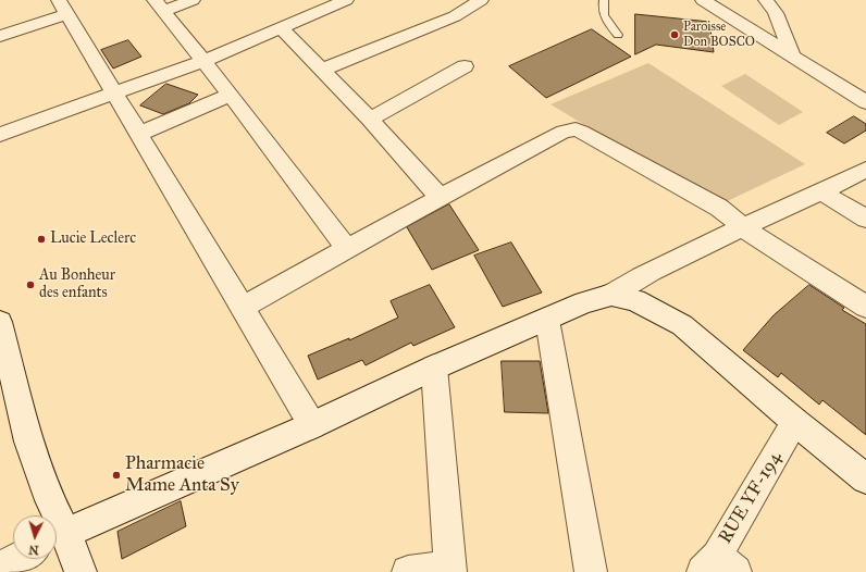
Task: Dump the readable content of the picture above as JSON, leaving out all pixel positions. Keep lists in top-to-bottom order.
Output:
{
  "streets": {
    "street": ["RUE YF-194"]
  },
  "places": [
    "Paroisse Don BOSCO",
    "Lucie Leclerc",
    "Au Bonheur des enfants",
    "Pharmacie Mame Anta Sy"
  ],
  "north": "bottom"
}
